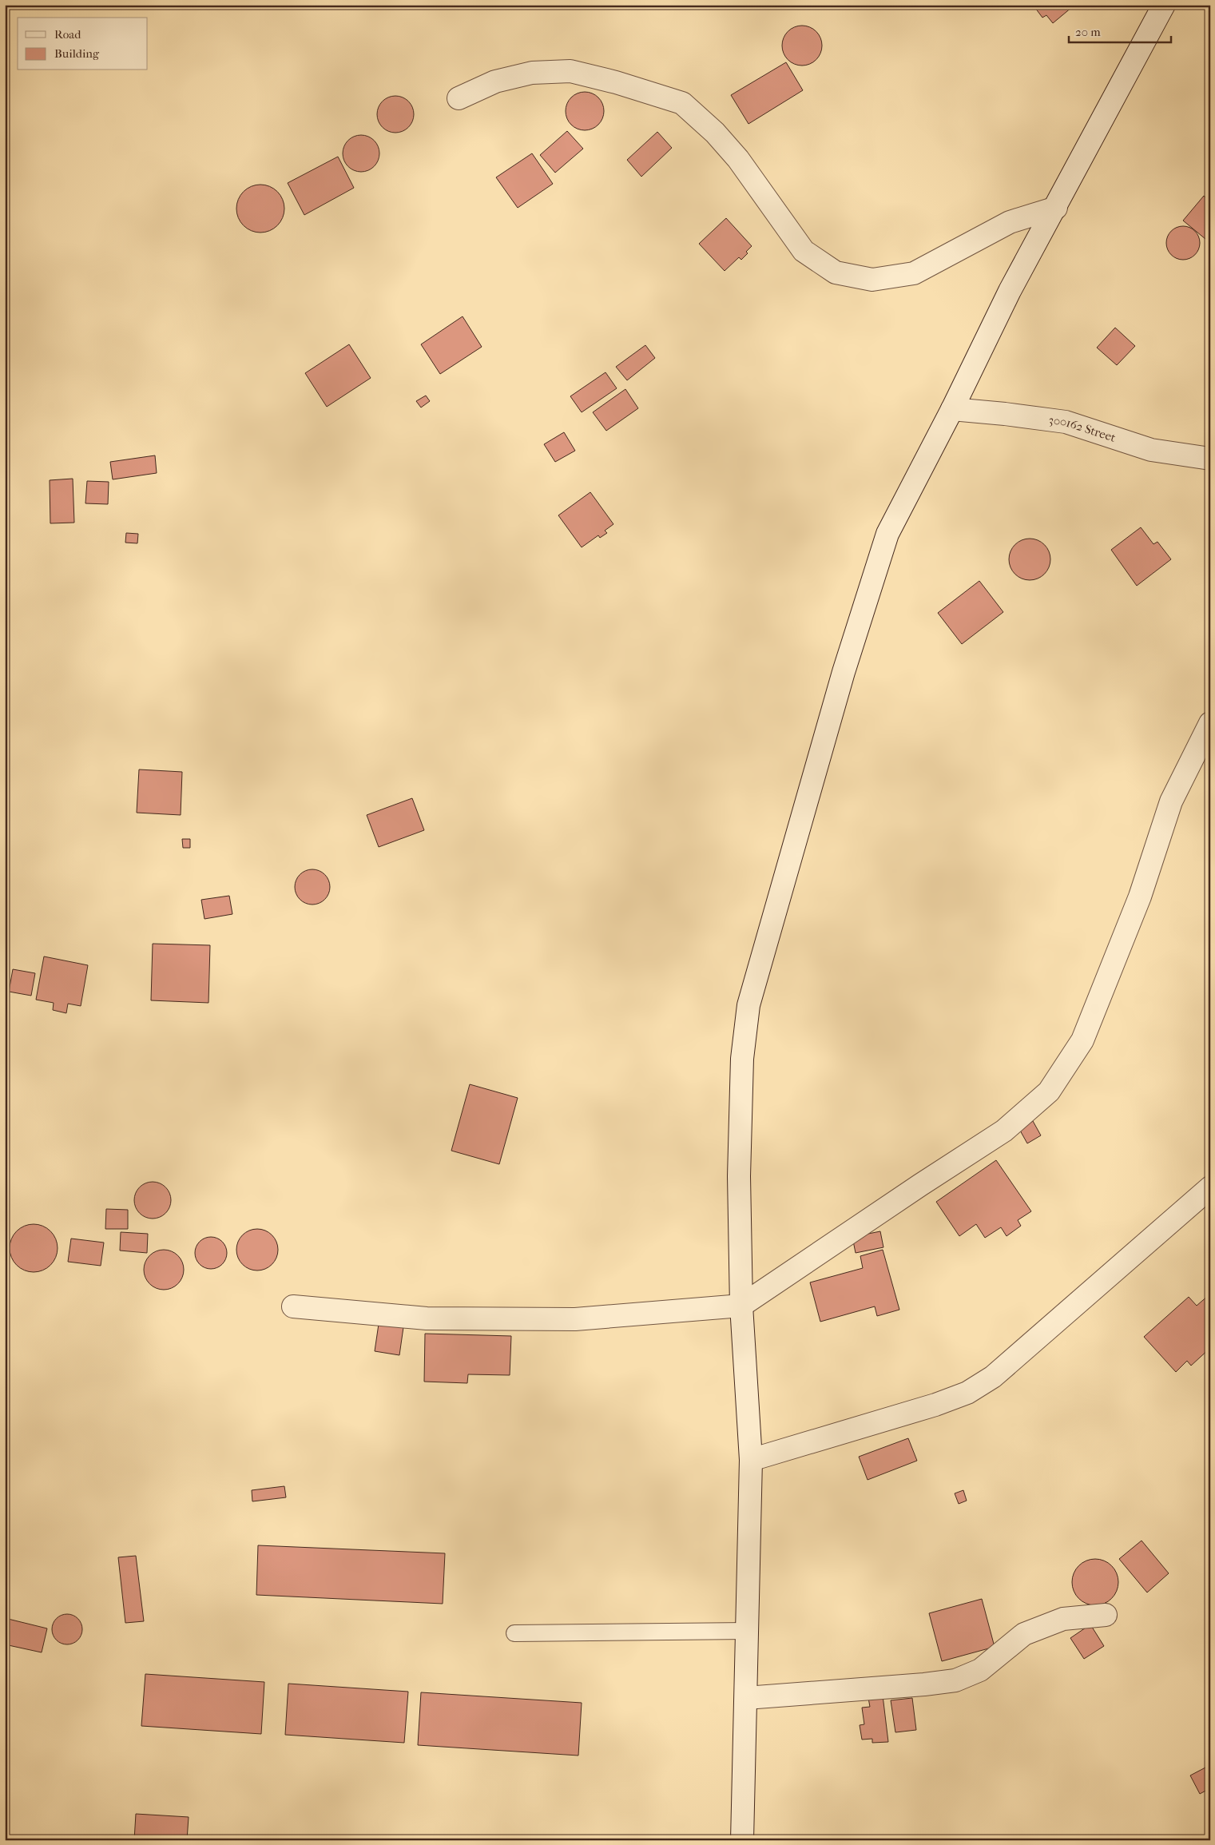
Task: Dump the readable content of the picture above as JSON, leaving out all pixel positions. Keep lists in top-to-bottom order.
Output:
{
  "streets": {
    "street": ["300162 Street"]
  },
  "legend": ["Road", "Building"],
  "scale_bar": "20 m"
}
